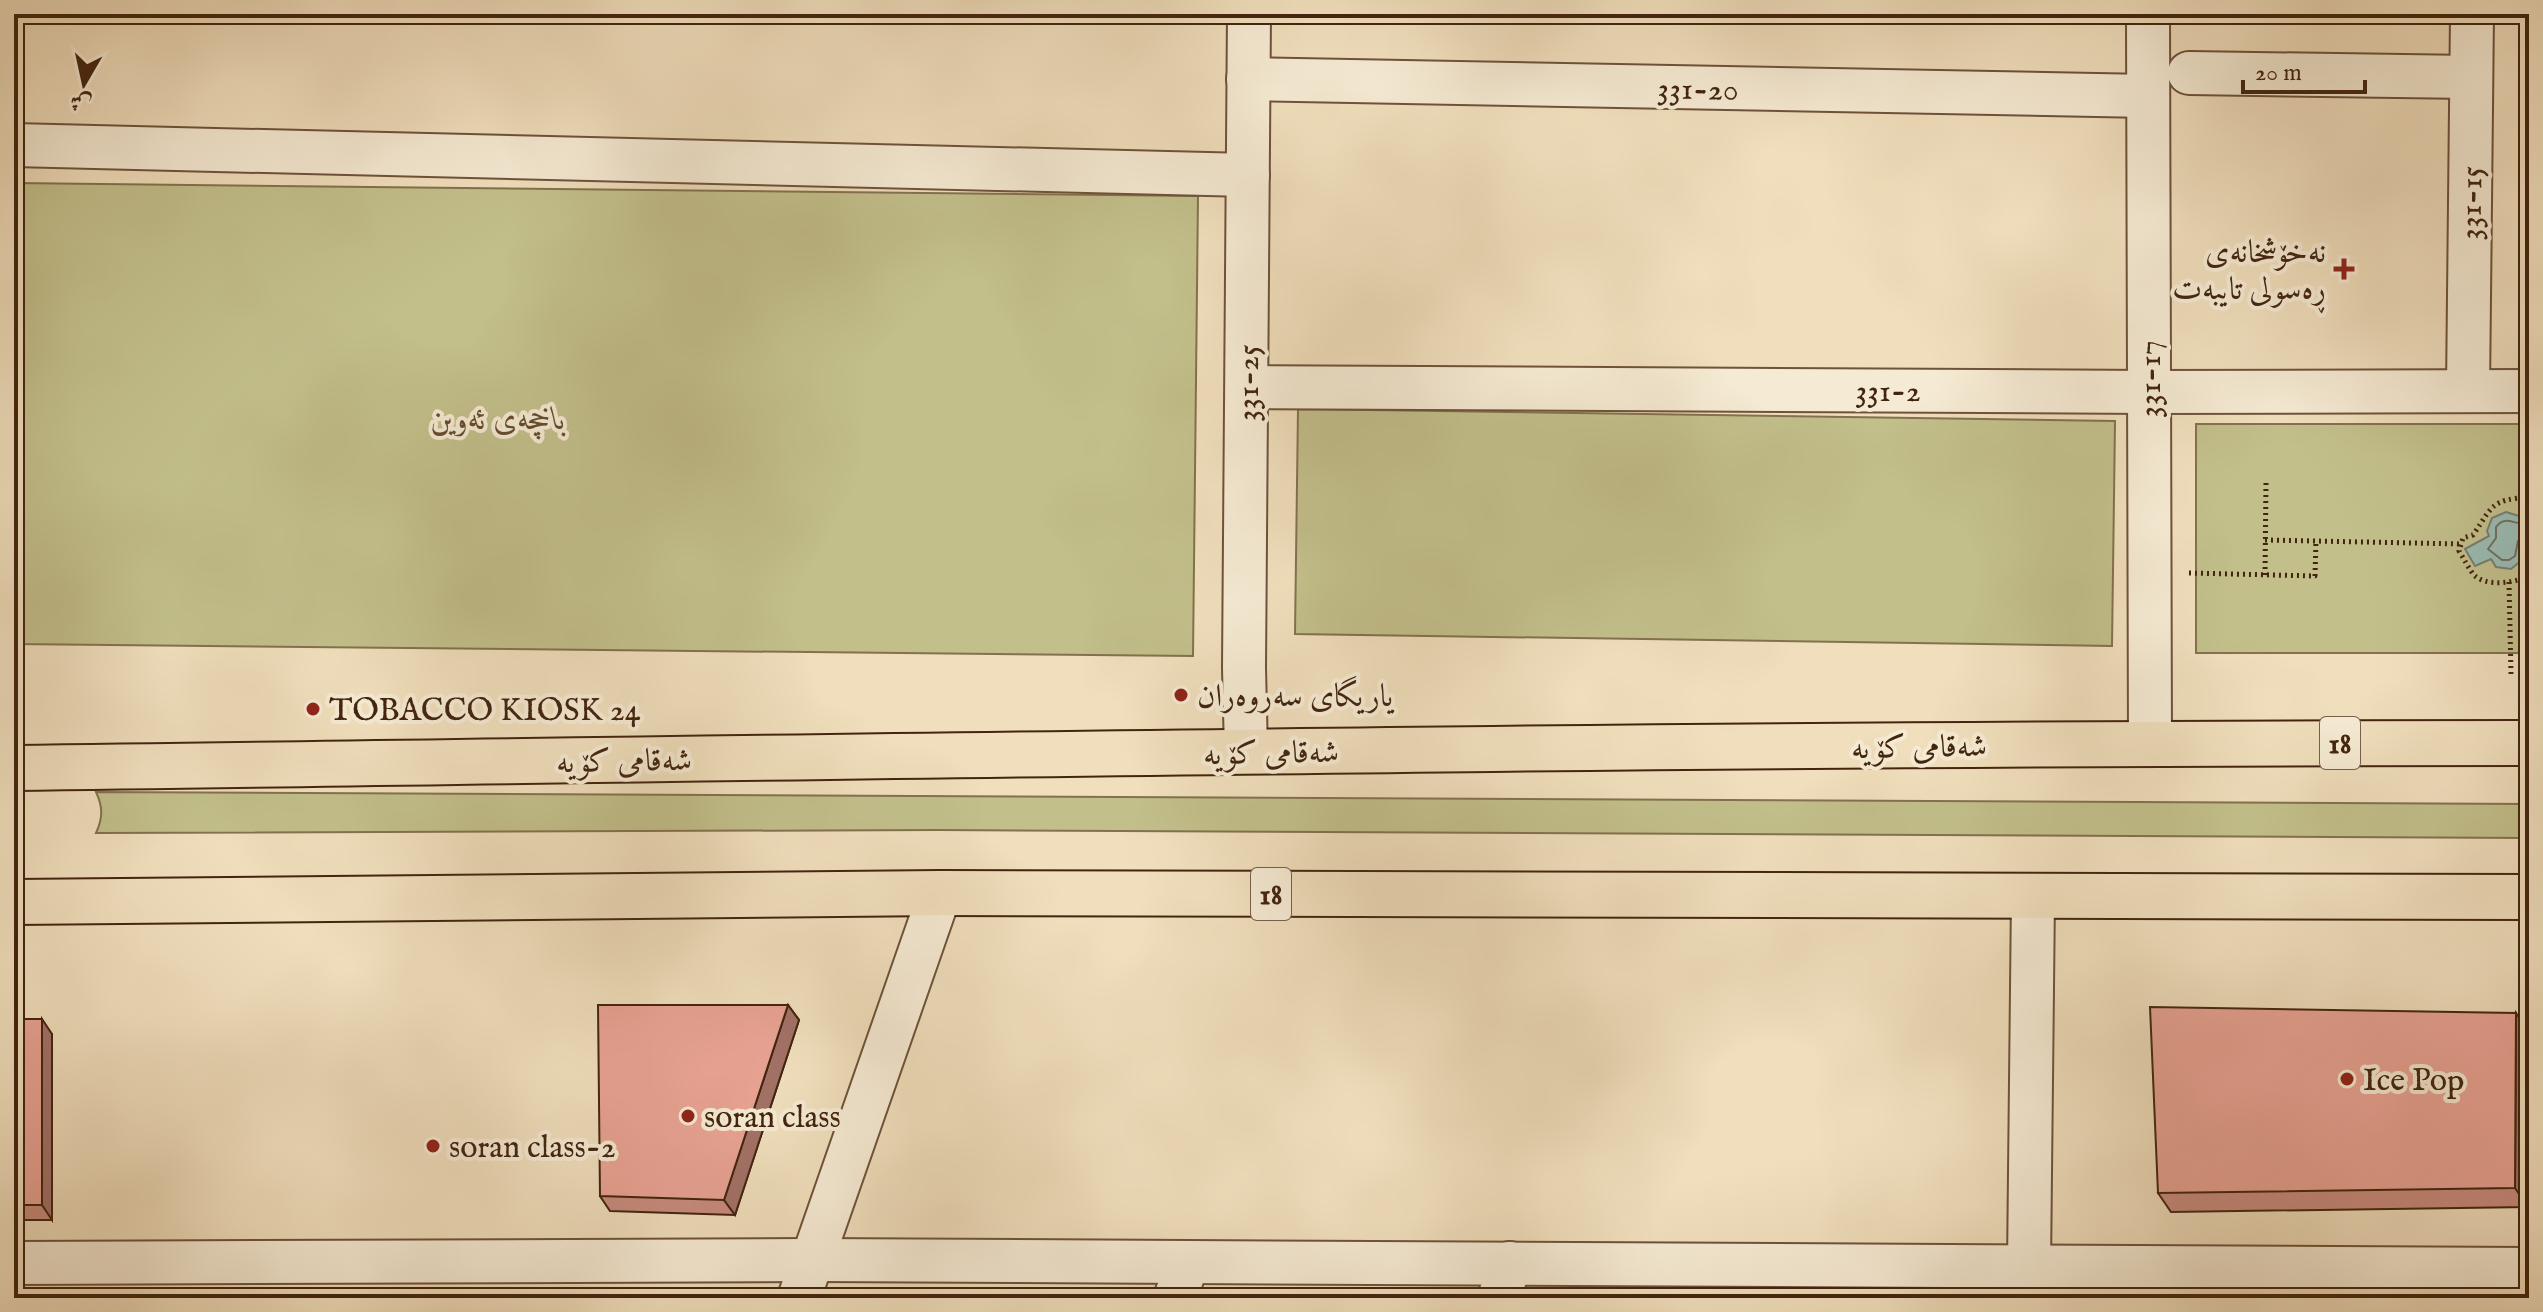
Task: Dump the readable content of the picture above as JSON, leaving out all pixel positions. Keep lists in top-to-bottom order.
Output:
{
  "streets": {
    "highway": ["18", "شەقامی کۆیە"],
    "street": [
      "331-20",
      "331-15",
      "331-17",
      "331-25",
      "331-2"
    ]
  },
  "crossings": [
    ["331-20", "331-17"],
    ["331-20", "331-25"],
    ["331-15", "331-2"],
    ["331-17", "331-2"],
    ["331-17", "شەقامی کۆیە"],
    ["331-25", "331-2"],
    ["331-25", "شەقامی کۆیە"]
  ],
  "parks": ["باخچەی ئەوین"],
  "places": {
    "health": ["نەخۆشخانەی ڕەسولی تایبەت"],
    "other": [
      "یاریگای سەروەران",
      "TOBACCO KIOSK 24",
      "Ice Pop",
      "soran class",
      "soran class-2"
    ]
  },
  "scale_bar": "20 m",
  "north": "bottom"
}
